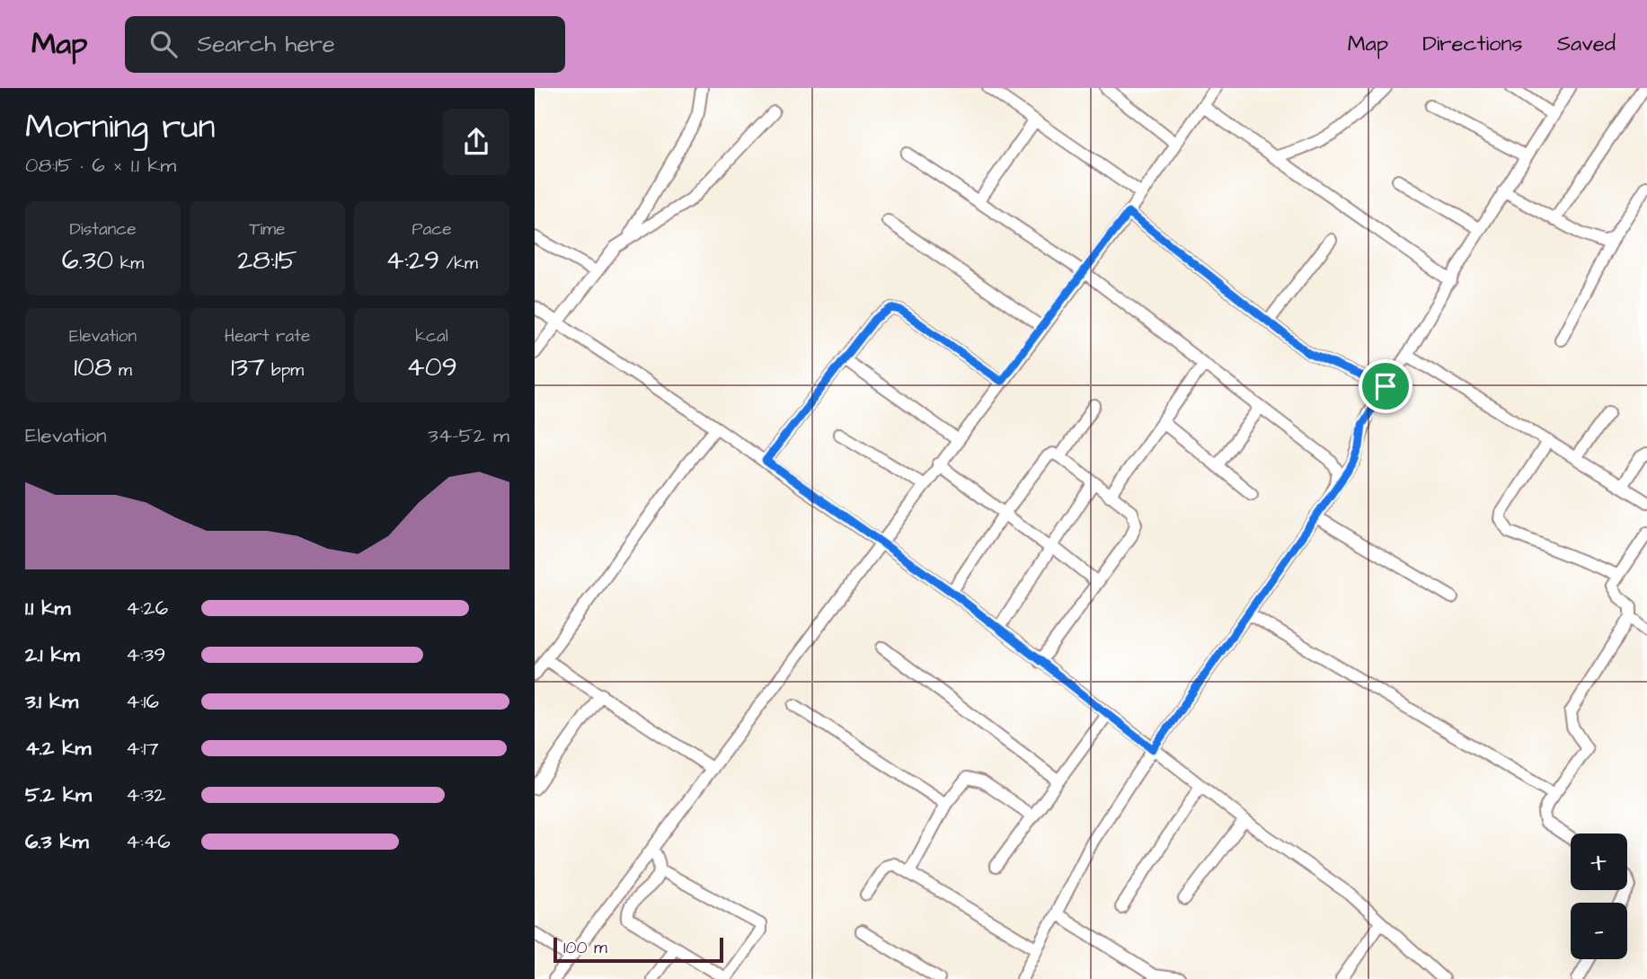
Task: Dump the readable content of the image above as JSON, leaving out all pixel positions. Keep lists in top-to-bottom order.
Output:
{
  "scale_bar": "100 m",
  "page": {
    "header": "Map",
    "search": "Search here",
    "nav": ["Map", "Directions", "Saved"],
    "heading": ["Morning run", "08:15 · 6 × 1.1 km"],
    "stats": [
      ["Distance", "6.30 km"],
      ["Time", "28:15"],
      ["Pace", "4:29 /km"],
      ["Elevation", "108 m"],
      ["Heart rate", "137 bpm"],
      ["kcal", "409"]
    ],
    "chart": ["Elevation", "34–52 m"],
    "list": [
      {
        "name": "1.1 km",
        "note": "4:26"
      },
      {
        "name": "2.1 km",
        "note": "4:39"
      },
      {
        "name": "3.1 km",
        "note": "4:16"
      },
      {
        "name": "4.2 km",
        "note": "4:17"
      },
      {
        "name": "5.2 km",
        "note": "4:32"
      },
      {
        "name": "6.3 km",
        "note": "4:46"
      }
    ],
    "map_buttons": ["+", "−"],
    "scale": "100 m"
  }
}
